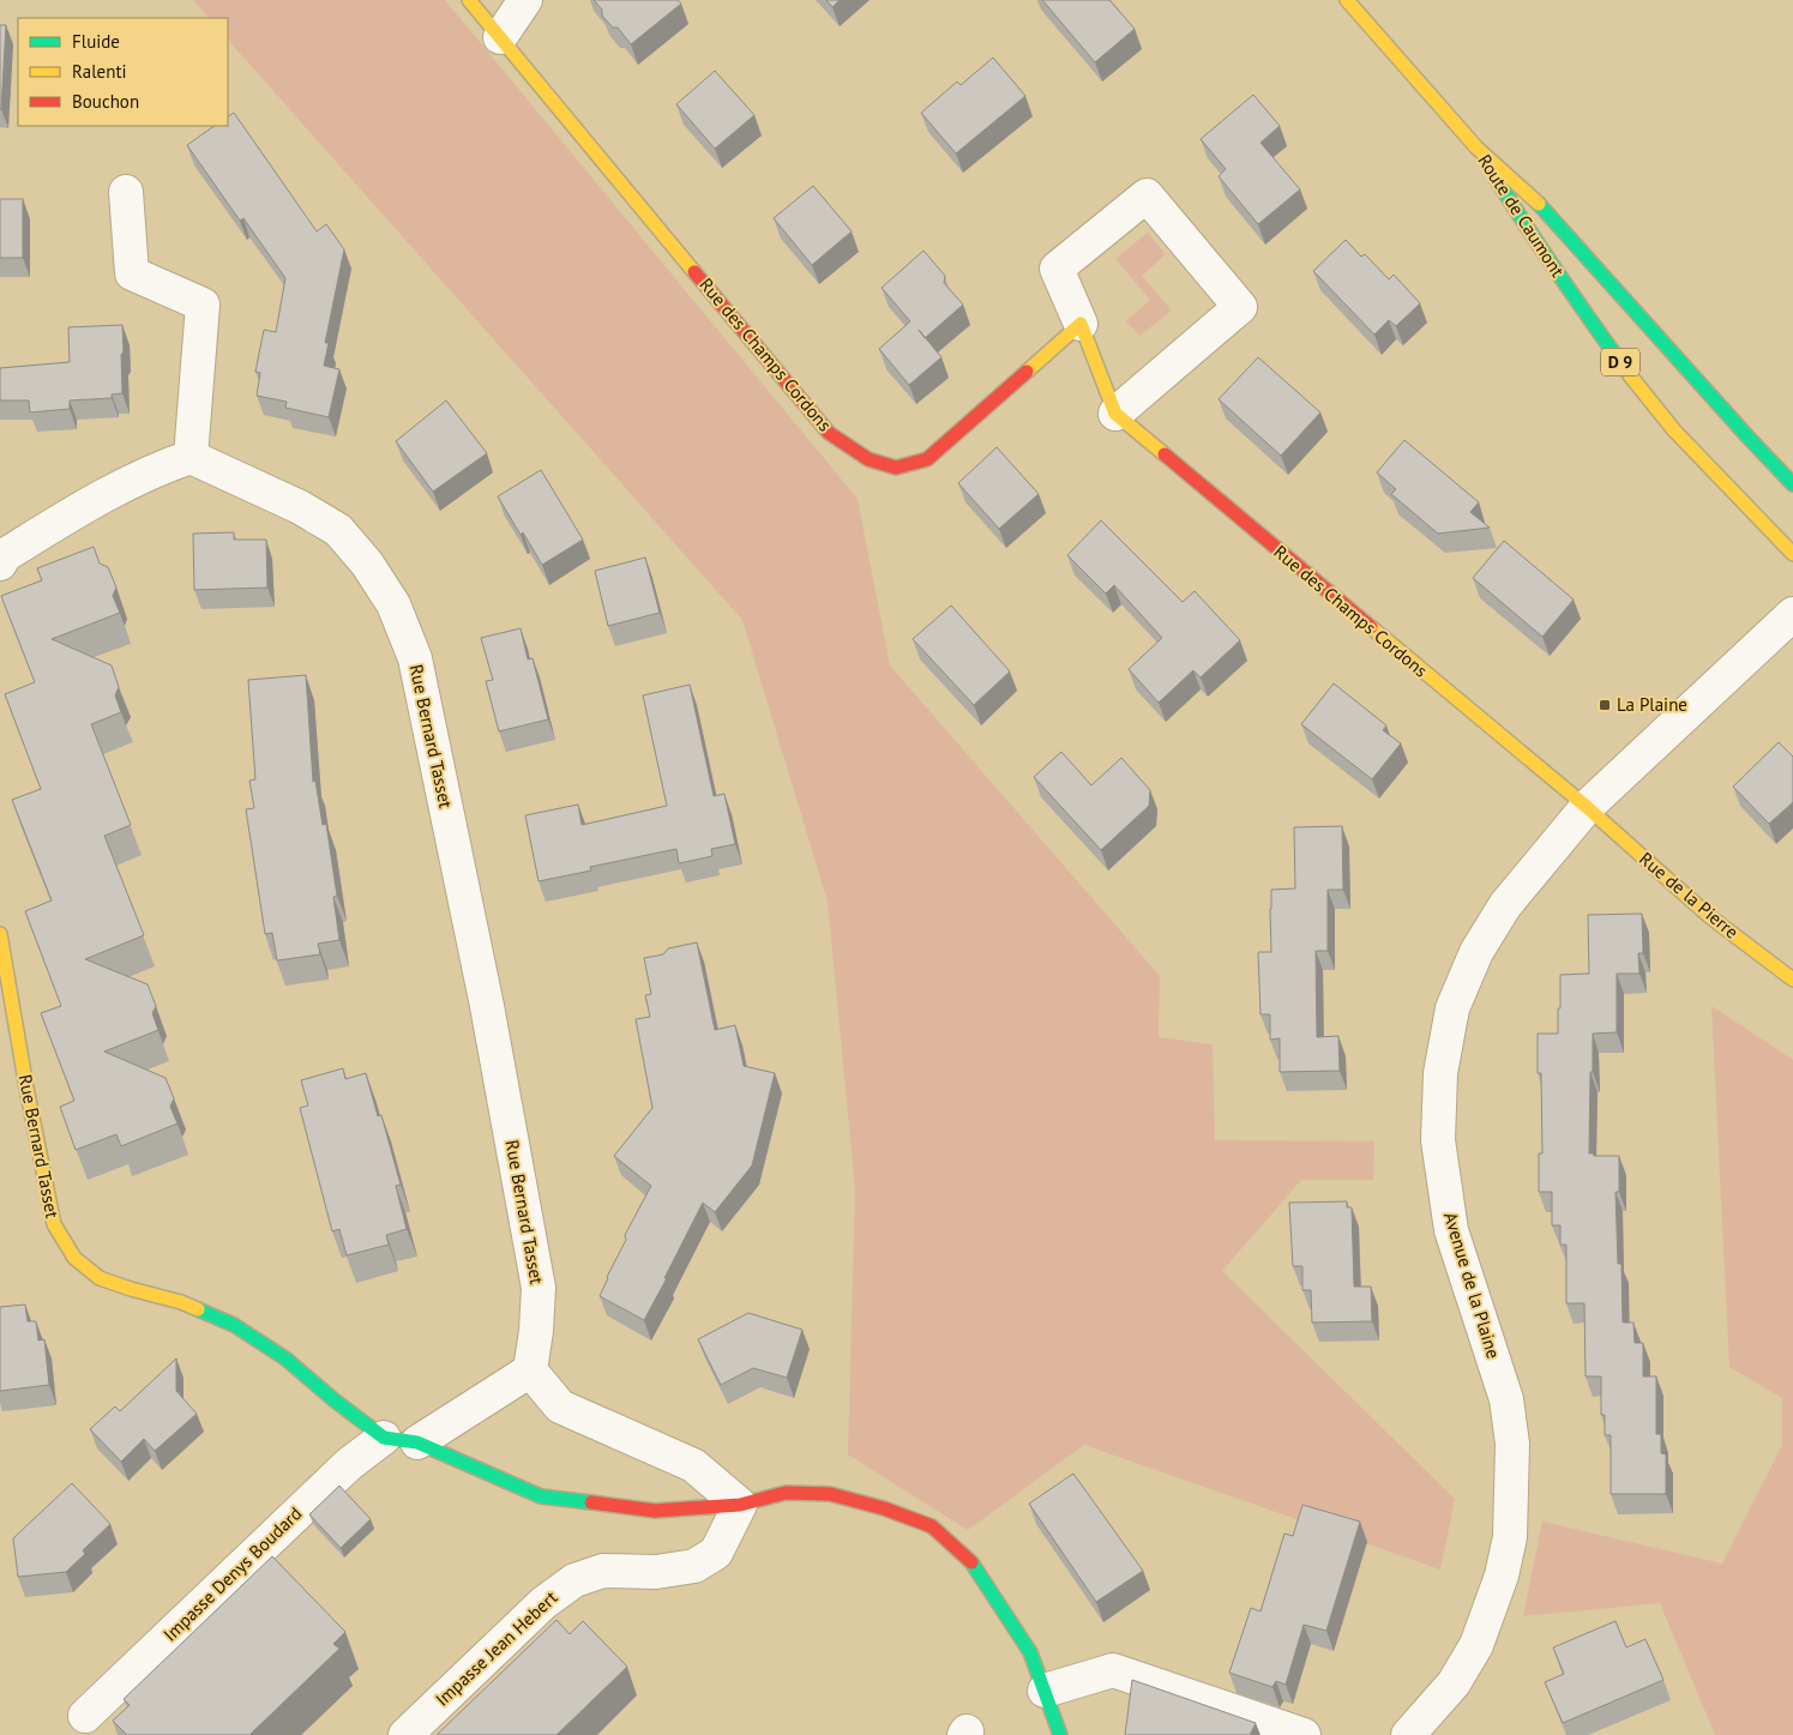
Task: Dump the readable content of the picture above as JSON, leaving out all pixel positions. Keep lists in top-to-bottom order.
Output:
{
  "streets": {
    "street": [
      "Route de Caumont",
      "Rue des Champs Cordons",
      "D 9",
      "Rue Bernard Tasset",
      "Rue de la Pierre",
      "Avenue de la Plaine",
      "Impasse Denys Boudard",
      "Impasse Jean Hebert"
    ]
  },
  "crossings": [
    ["Route de Caumont", "D 9"],
    ["Rue des Champs Cordons", "Rue de la Pierre"],
    ["Rue des Champs Cordons", "Avenue de la Plaine"],
    ["Rue Bernard Tasset", "Impasse Denys Boudard"],
    ["Rue Bernard Tasset", "Impasse Jean Hebert"],
    ["Rue de la Pierre", "Avenue de la Plaine"]
  ],
  "places": {
    "transit": ["La Plaine"]
  },
  "legend": ["Fluide", "Ralenti", "Bouchon"]
}
